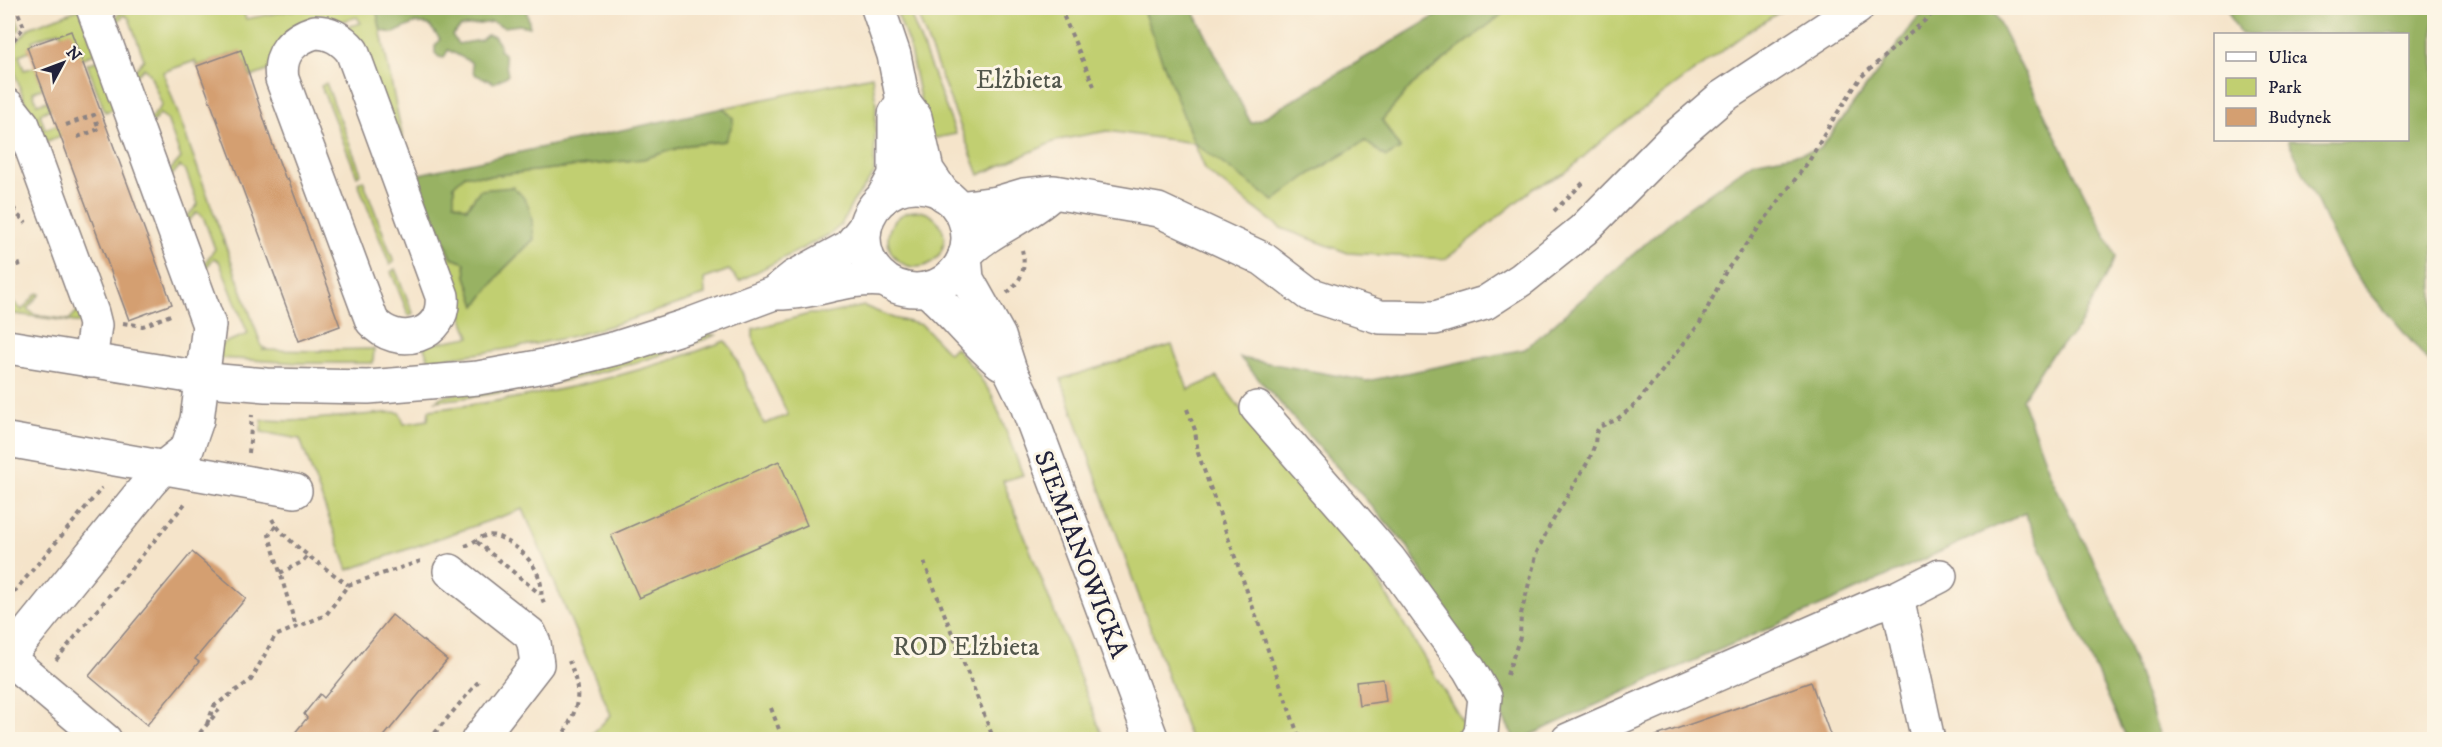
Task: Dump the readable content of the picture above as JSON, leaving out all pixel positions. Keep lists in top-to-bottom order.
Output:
{
  "streets": {
    "street": ["SIEMIANOWICKA"]
  },
  "parks": ["Elżbieta", "ROD Elżbieta"],
  "legend": ["Ulica", "Park", "Budynek"],
  "north": "top right"
}
